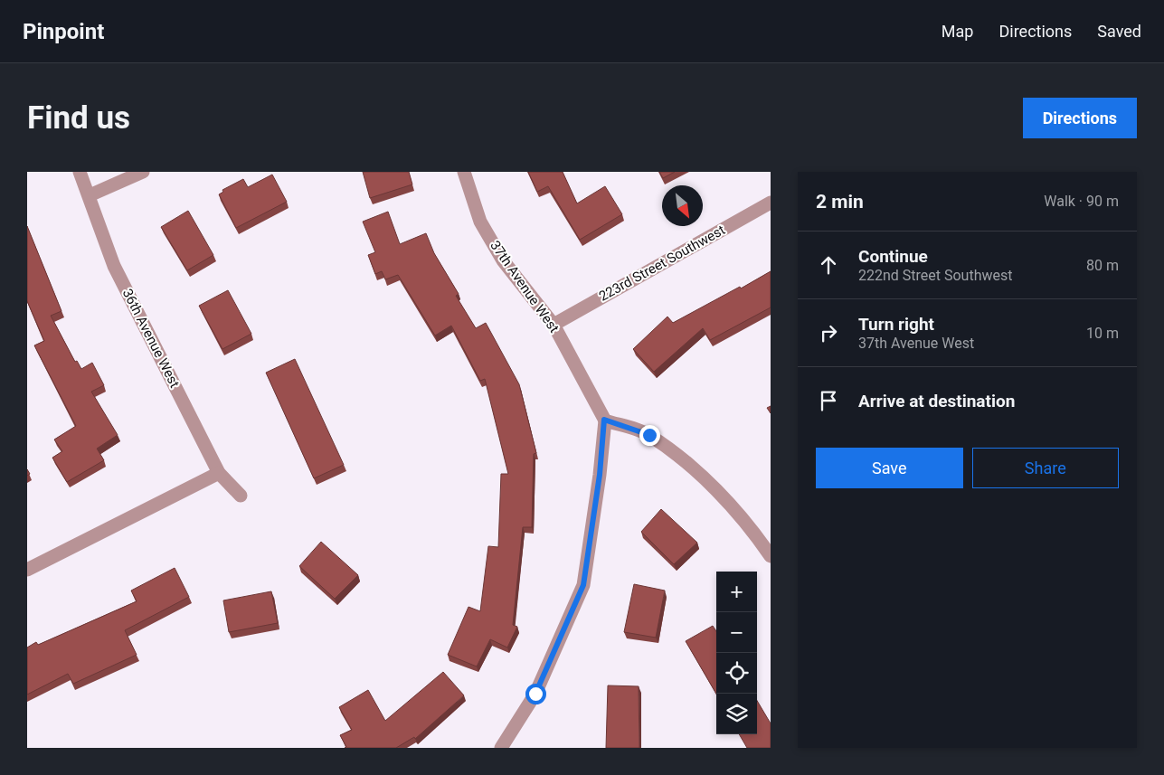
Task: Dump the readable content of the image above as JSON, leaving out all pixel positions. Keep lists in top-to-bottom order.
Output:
{
  "streets": {
    "street": ["223rd Street Southwest", "37th Avenue West", "36th Avenue West"]
  },
  "crossings": [
    ["223rd Street Southwest", "37th Avenue West"]
  ],
  "north": "bottom right",
  "page": {
    "header": "Pinpoint",
    "nav": ["Map", "Directions", "Saved"],
    "buttons": [
      "Directions",
      ["Save", "Share"]
    ],
    "title": "Find us",
    "heading": ["2 min", "Walk · 90 m"],
    "list": [
      ["Continue", "222nd Street Southwest", "80 m"],
      ["Turn right", "37th Avenue West", "10 m"],
      "Arrive at destination"
    ],
    "map_buttons": ["+", "−"]
  }
}
